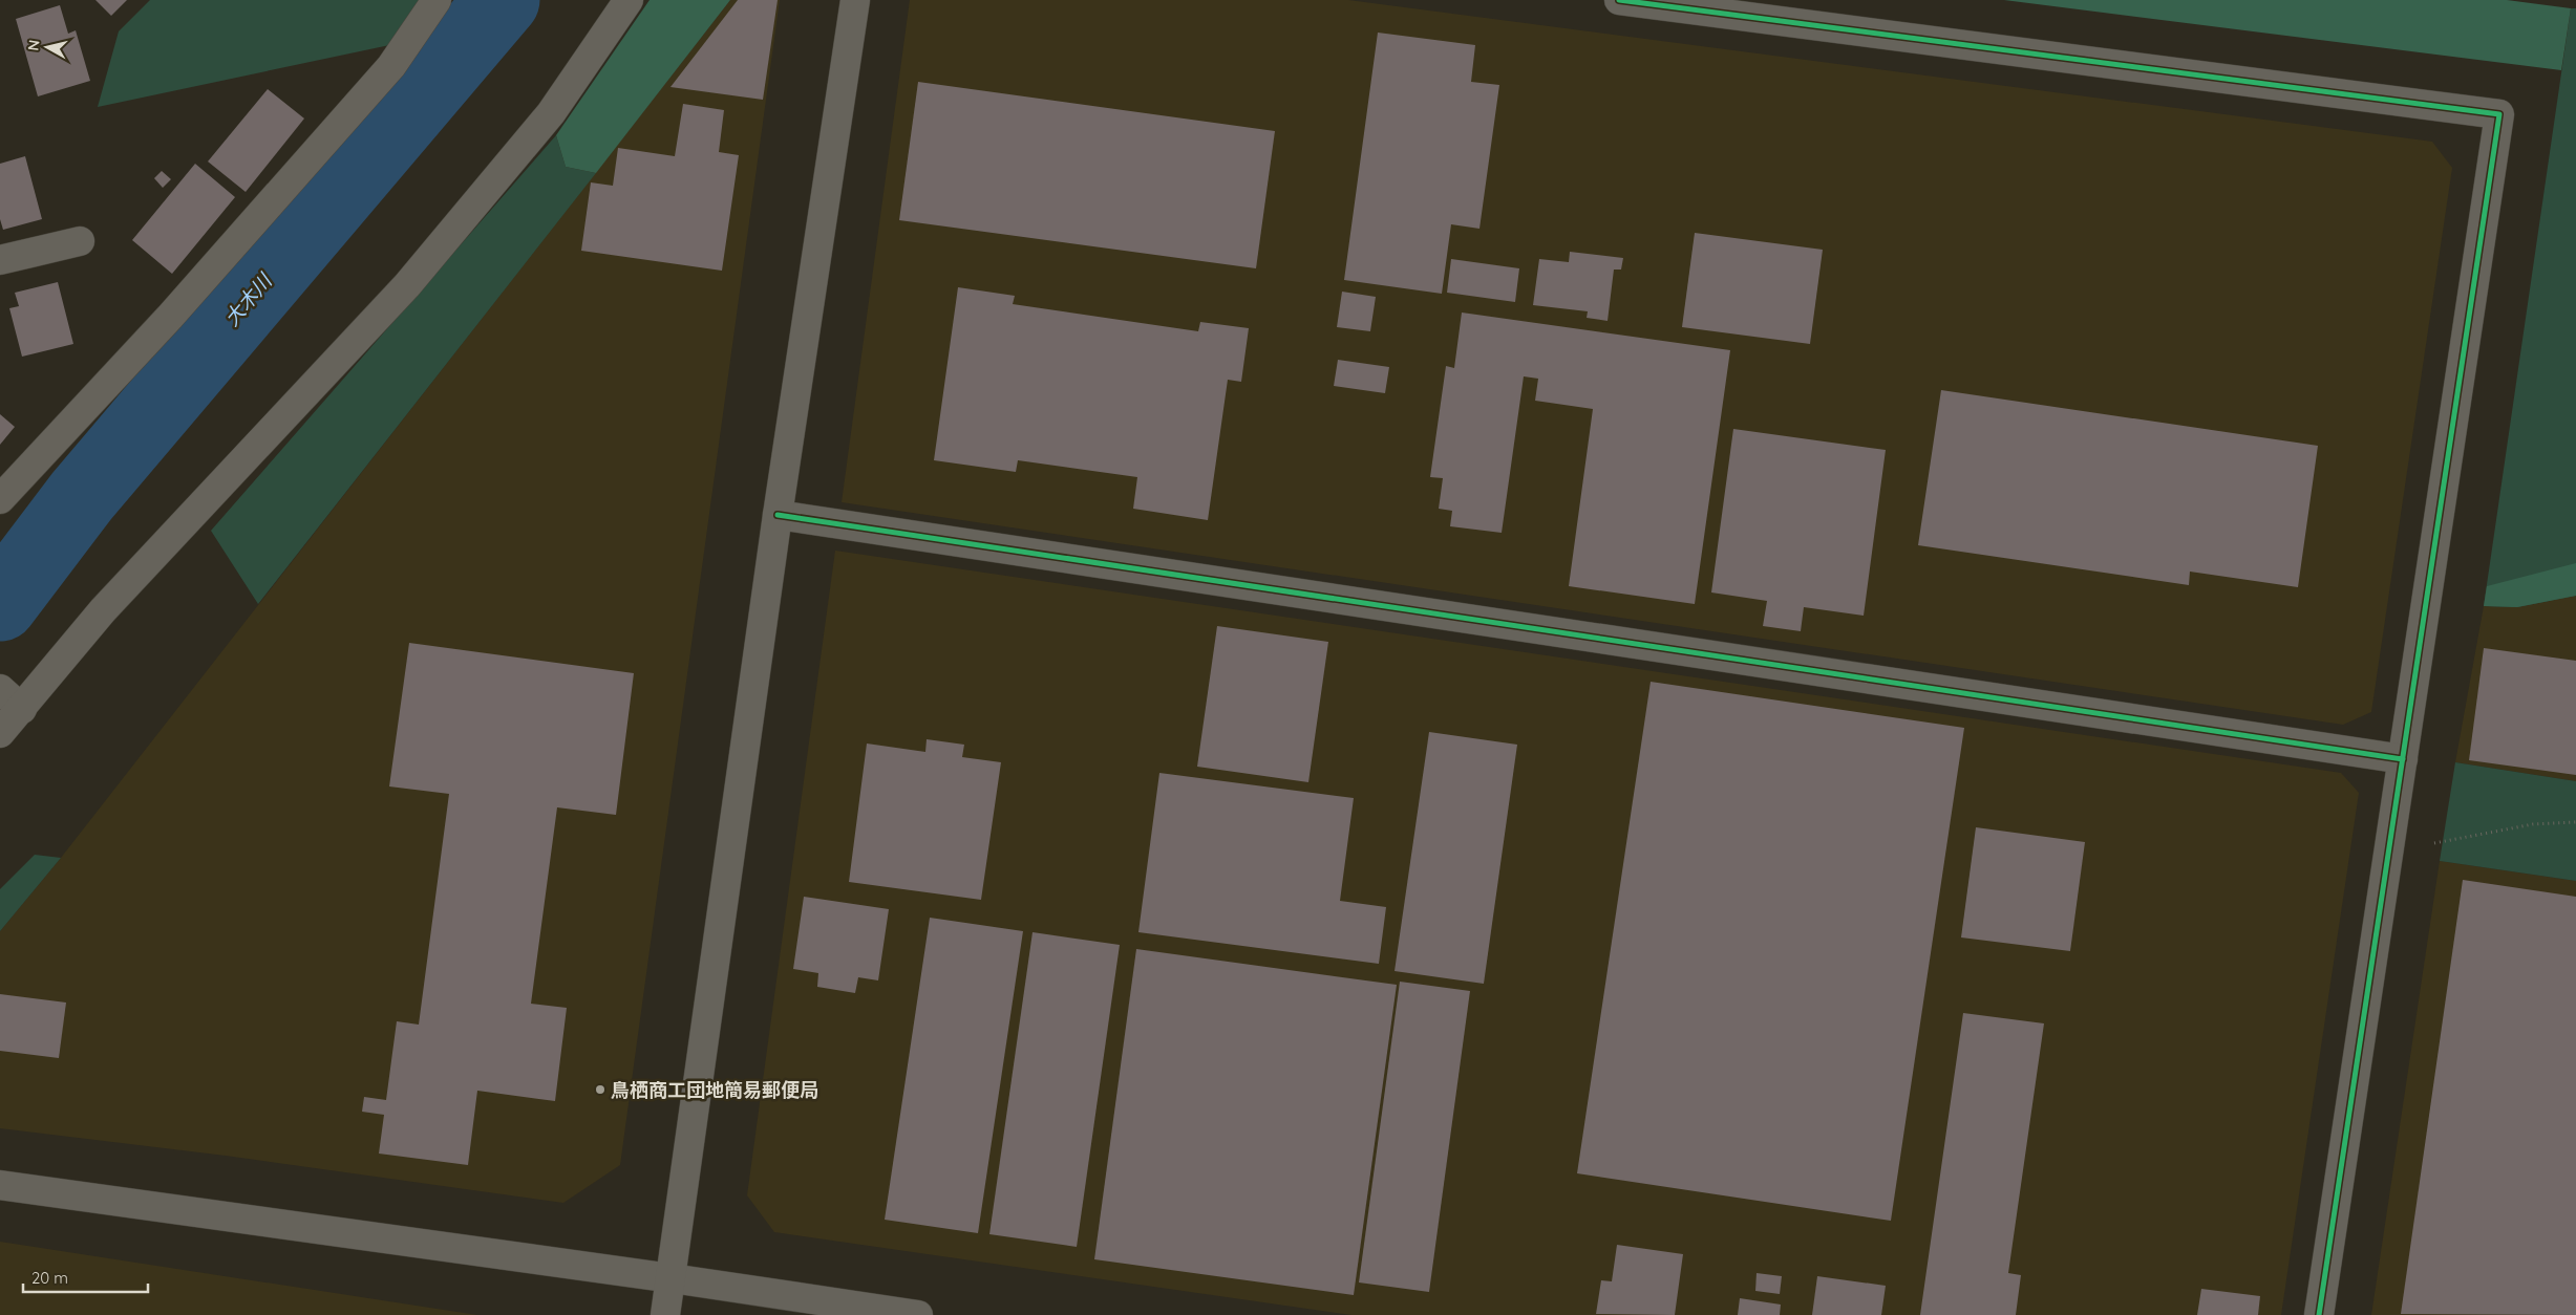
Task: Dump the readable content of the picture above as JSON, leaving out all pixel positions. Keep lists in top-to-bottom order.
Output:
{
  "water": ["大木川"],
  "places": ["鳥栖商工団地簡易郵便局"],
  "scale_bar": "20 m",
  "north": "left"
}
